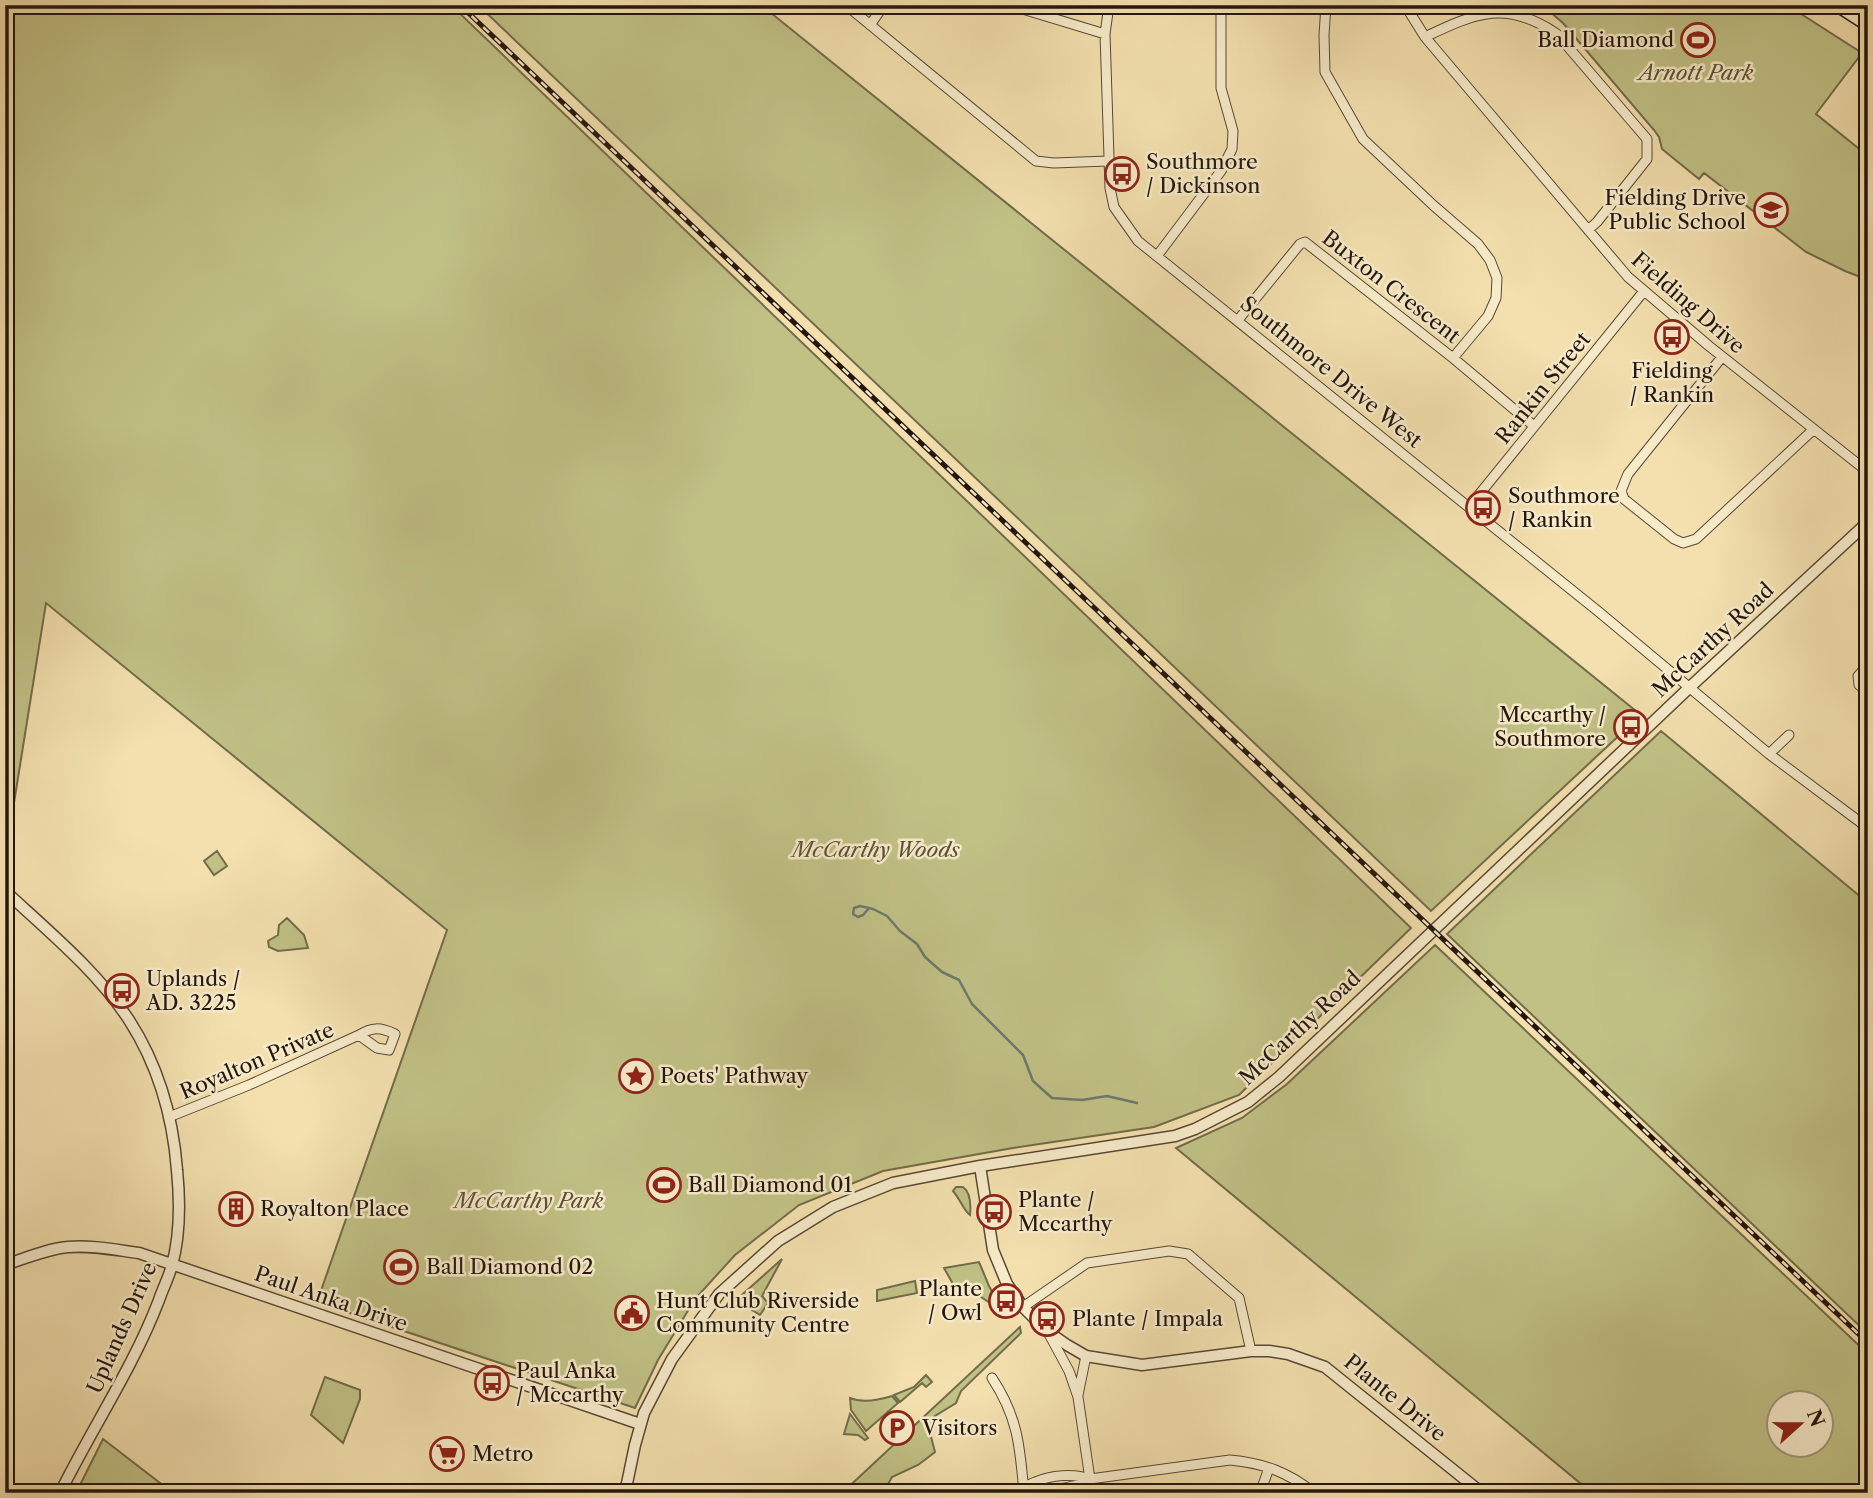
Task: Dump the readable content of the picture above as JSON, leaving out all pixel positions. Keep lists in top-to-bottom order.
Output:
{
  "streets": {
    "street": [
      "Buxton Crescent",
      "Fielding Drive",
      "Southmore Drive West",
      "Rankin Street",
      "McCarthy Road",
      "Royalton Private",
      "Paul Anka Drive",
      "Uplands Drive",
      "Plante Drive"
    ]
  },
  "crossings": [
    ["Buxton Crescent", "Southmore Drive West"],
    ["Buxton Crescent", "Rankin Street"],
    ["Fielding Drive", "Rankin Street"],
    ["Southmore Drive West", "Rankin Street"],
    ["Southmore Drive West", "McCarthy Road"],
    ["McCarthy Road", "Paul Anka Drive"],
    ["McCarthy Road", "Plante Drive"],
    ["Royalton Private", "Uplands Drive"],
    ["Paul Anka Drive", "Uplands Drive"]
  ],
  "parks": ["Arnott Park", "McCarthy Woods", "McCarthy Park"],
  "places": {
    "sports": ["Ball Diamond", "Ball Diamond 01", "Ball Diamond 02"],
    "bus stop": [
      "Southmore / Dickinson",
      "Fielding / Rankin",
      "Southmore / Rankin",
      "Mccarthy / Southmore",
      "Uplands / AD. 3225",
      "Plante / Mccarthy",
      "Plante / Owl",
      "Plante / Impala",
      "Paul Anka / Mccarthy"
    ],
    "school or university": ["Fielding Drive Public School"],
    "place": ["Poets' Pathway"],
    "building": ["Royalton Place"],
    "public building": ["Hunt Club Riverside Community Centre"],
    "parking": ["Visitors"],
    "supermarket": ["Metro"]
  },
  "north": "right"
}
